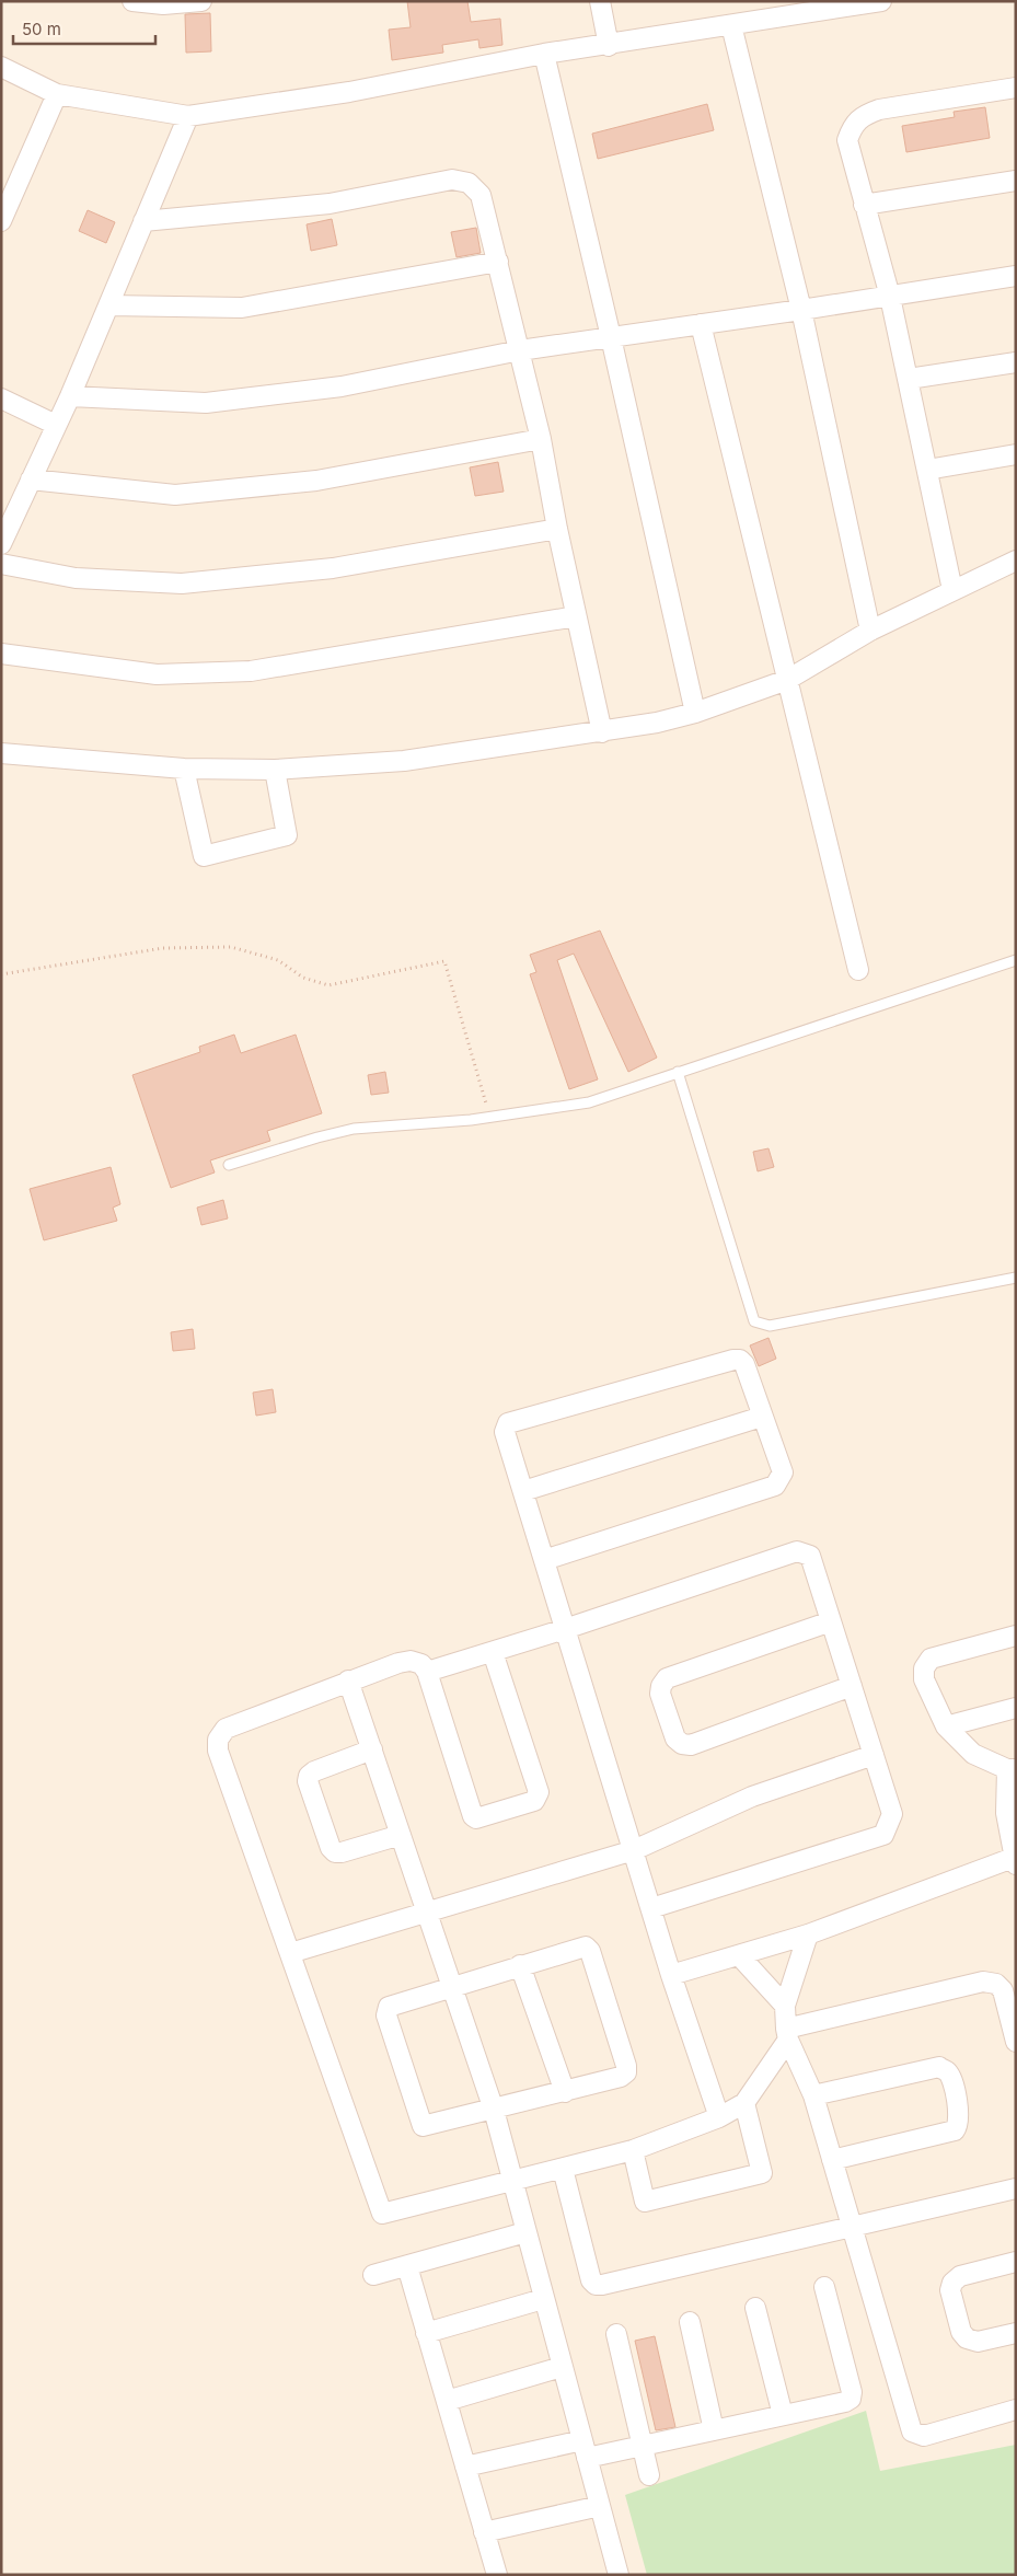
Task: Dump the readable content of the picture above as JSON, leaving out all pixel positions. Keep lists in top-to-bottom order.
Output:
{
  "scale_bar": "50 m"
}
